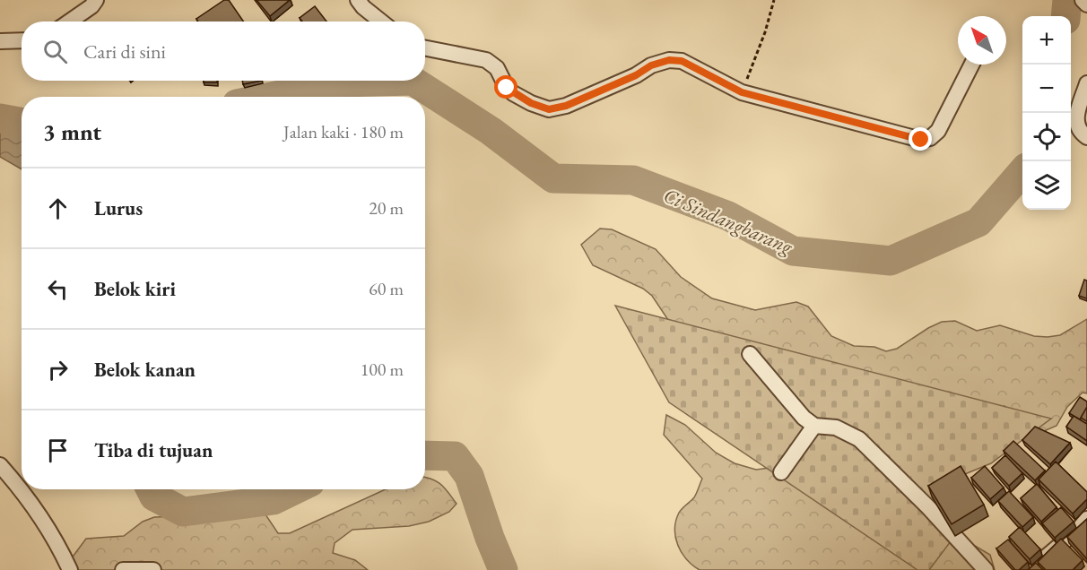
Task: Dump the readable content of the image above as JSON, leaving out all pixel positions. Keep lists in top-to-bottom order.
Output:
{
  "water": ["Ci Sindangbarang"],
  "north": "top left",
  "page": {
    "map_buttons": ["+", "−"],
    "search": "Cari di sini",
    "heading": ["3 mnt", "Jalan kaki · 180 m"],
    "list": [
      ["Lurus", "20 m"],
      ["Belok kiri", "60 m"],
      ["Belok kanan", "100 m"],
      "Tiba di tujuan"
    ]
  }
}
